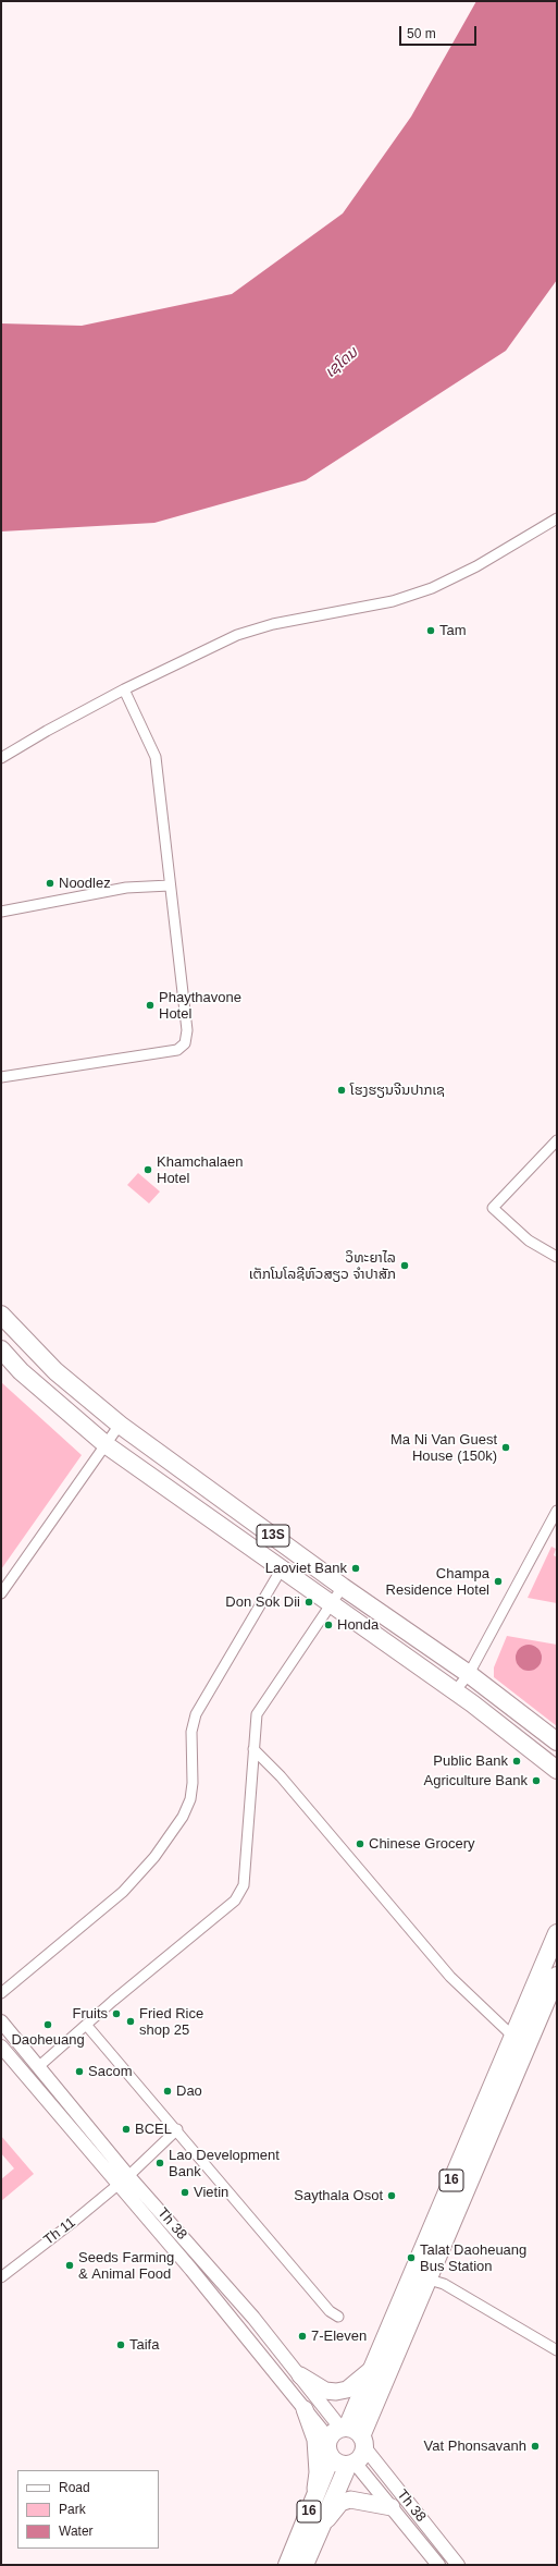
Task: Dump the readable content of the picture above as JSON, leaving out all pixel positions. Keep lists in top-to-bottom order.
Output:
{
  "streets": {
    "highway": ["13S", "16"],
    "street": ["Th 38", "Th 11"]
  },
  "crossings": [
    ["16", "Th 38"],
    ["Th 38", "Th 11"]
  ],
  "water": ["ເຊໂດນ"],
  "places": [
    "Tam",
    "Noodlez",
    "Phaythavone Hotel",
    "ໂຮງຮຽນຈີນປາກເຊ",
    "Khamchalaen Hotel",
    "ວິທະຍາໄລ ເຕັກໂນໂລຊີຫົວສຽວ ຈຳປາສັກ",
    "Ma Ni Van Guest House (150k)",
    "Laoviet Bank",
    "Champa Residence Hotel",
    "Don Sok Dii",
    "Honda",
    "Public Bank",
    "Agriculture Bank",
    "Chinese Grocery",
    "Fruits",
    "Fried Rice shop 25",
    "Daoheuang",
    "Sacom",
    "Dao",
    "BCEL",
    "Lao Development Bank",
    "Vietin",
    "Saythala Osot",
    "Talat Daoheuang Bus Station",
    "Seeds Farming & Animal Food",
    "7-Eleven",
    "Taifa",
    "Vat Phonsavanh"
  ],
  "legend": ["Road", "Park", "Water"],
  "scale_bar": "50 m"
}
